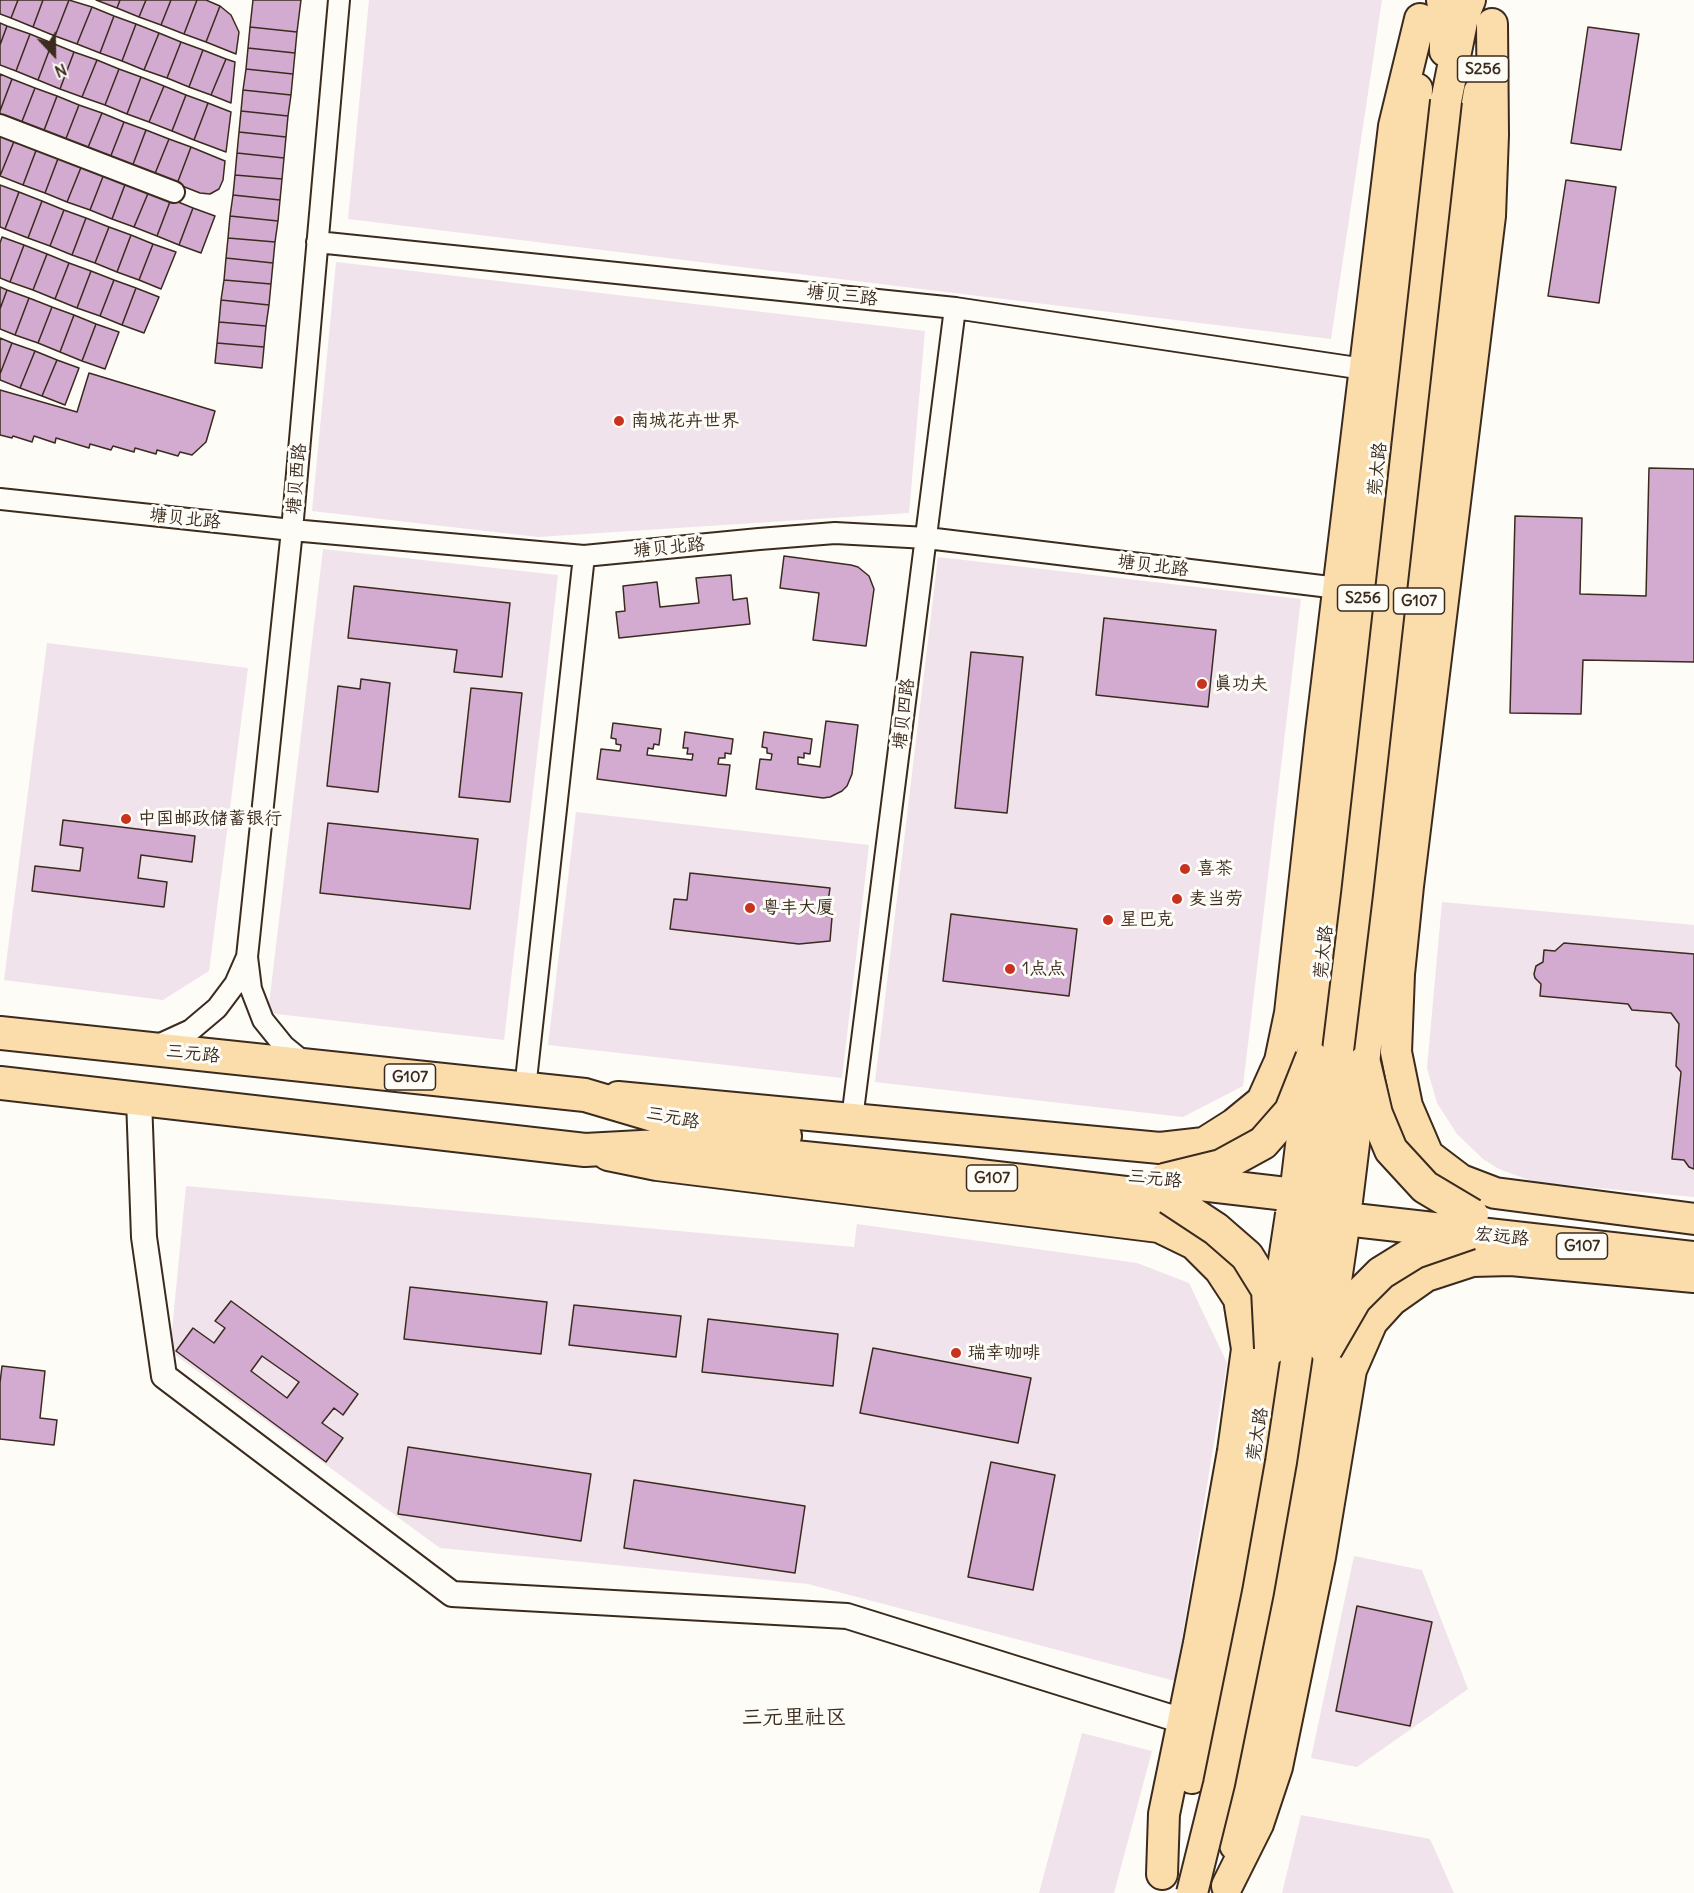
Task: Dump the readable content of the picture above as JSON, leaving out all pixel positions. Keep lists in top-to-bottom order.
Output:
{
  "streets": {
    "highway": ["G107", "三元路", "宏远路"],
    "main road": ["S256", "莞太路"],
    "street": [
      "塘贝三路",
      "塘贝西路",
      "塘贝北路",
      "塘贝四路"
    ]
  },
  "crossings": [
    ["S256", "G107"],
    ["塘贝三路", "塘贝西路"],
    ["塘贝三路", "塘贝四路"],
    ["莞太路", "三元路"],
    ["塘贝西路", "塘贝北路"],
    ["塘贝北路", "塘贝四路"],
    ["G107", "三元路"],
    ["G107", "宏远路"],
    ["三元路", "宏远路"]
  ],
  "districts": ["三元里社区"],
  "places": [
    "南城花卉世界",
    "真功夫",
    "中国邮政储蓄银行",
    "喜茶",
    "麦当劳",
    "粤丰大厦",
    "星巴克",
    "1点点",
    "瑞幸咖啡"
  ],
  "north": "bottom"
}
